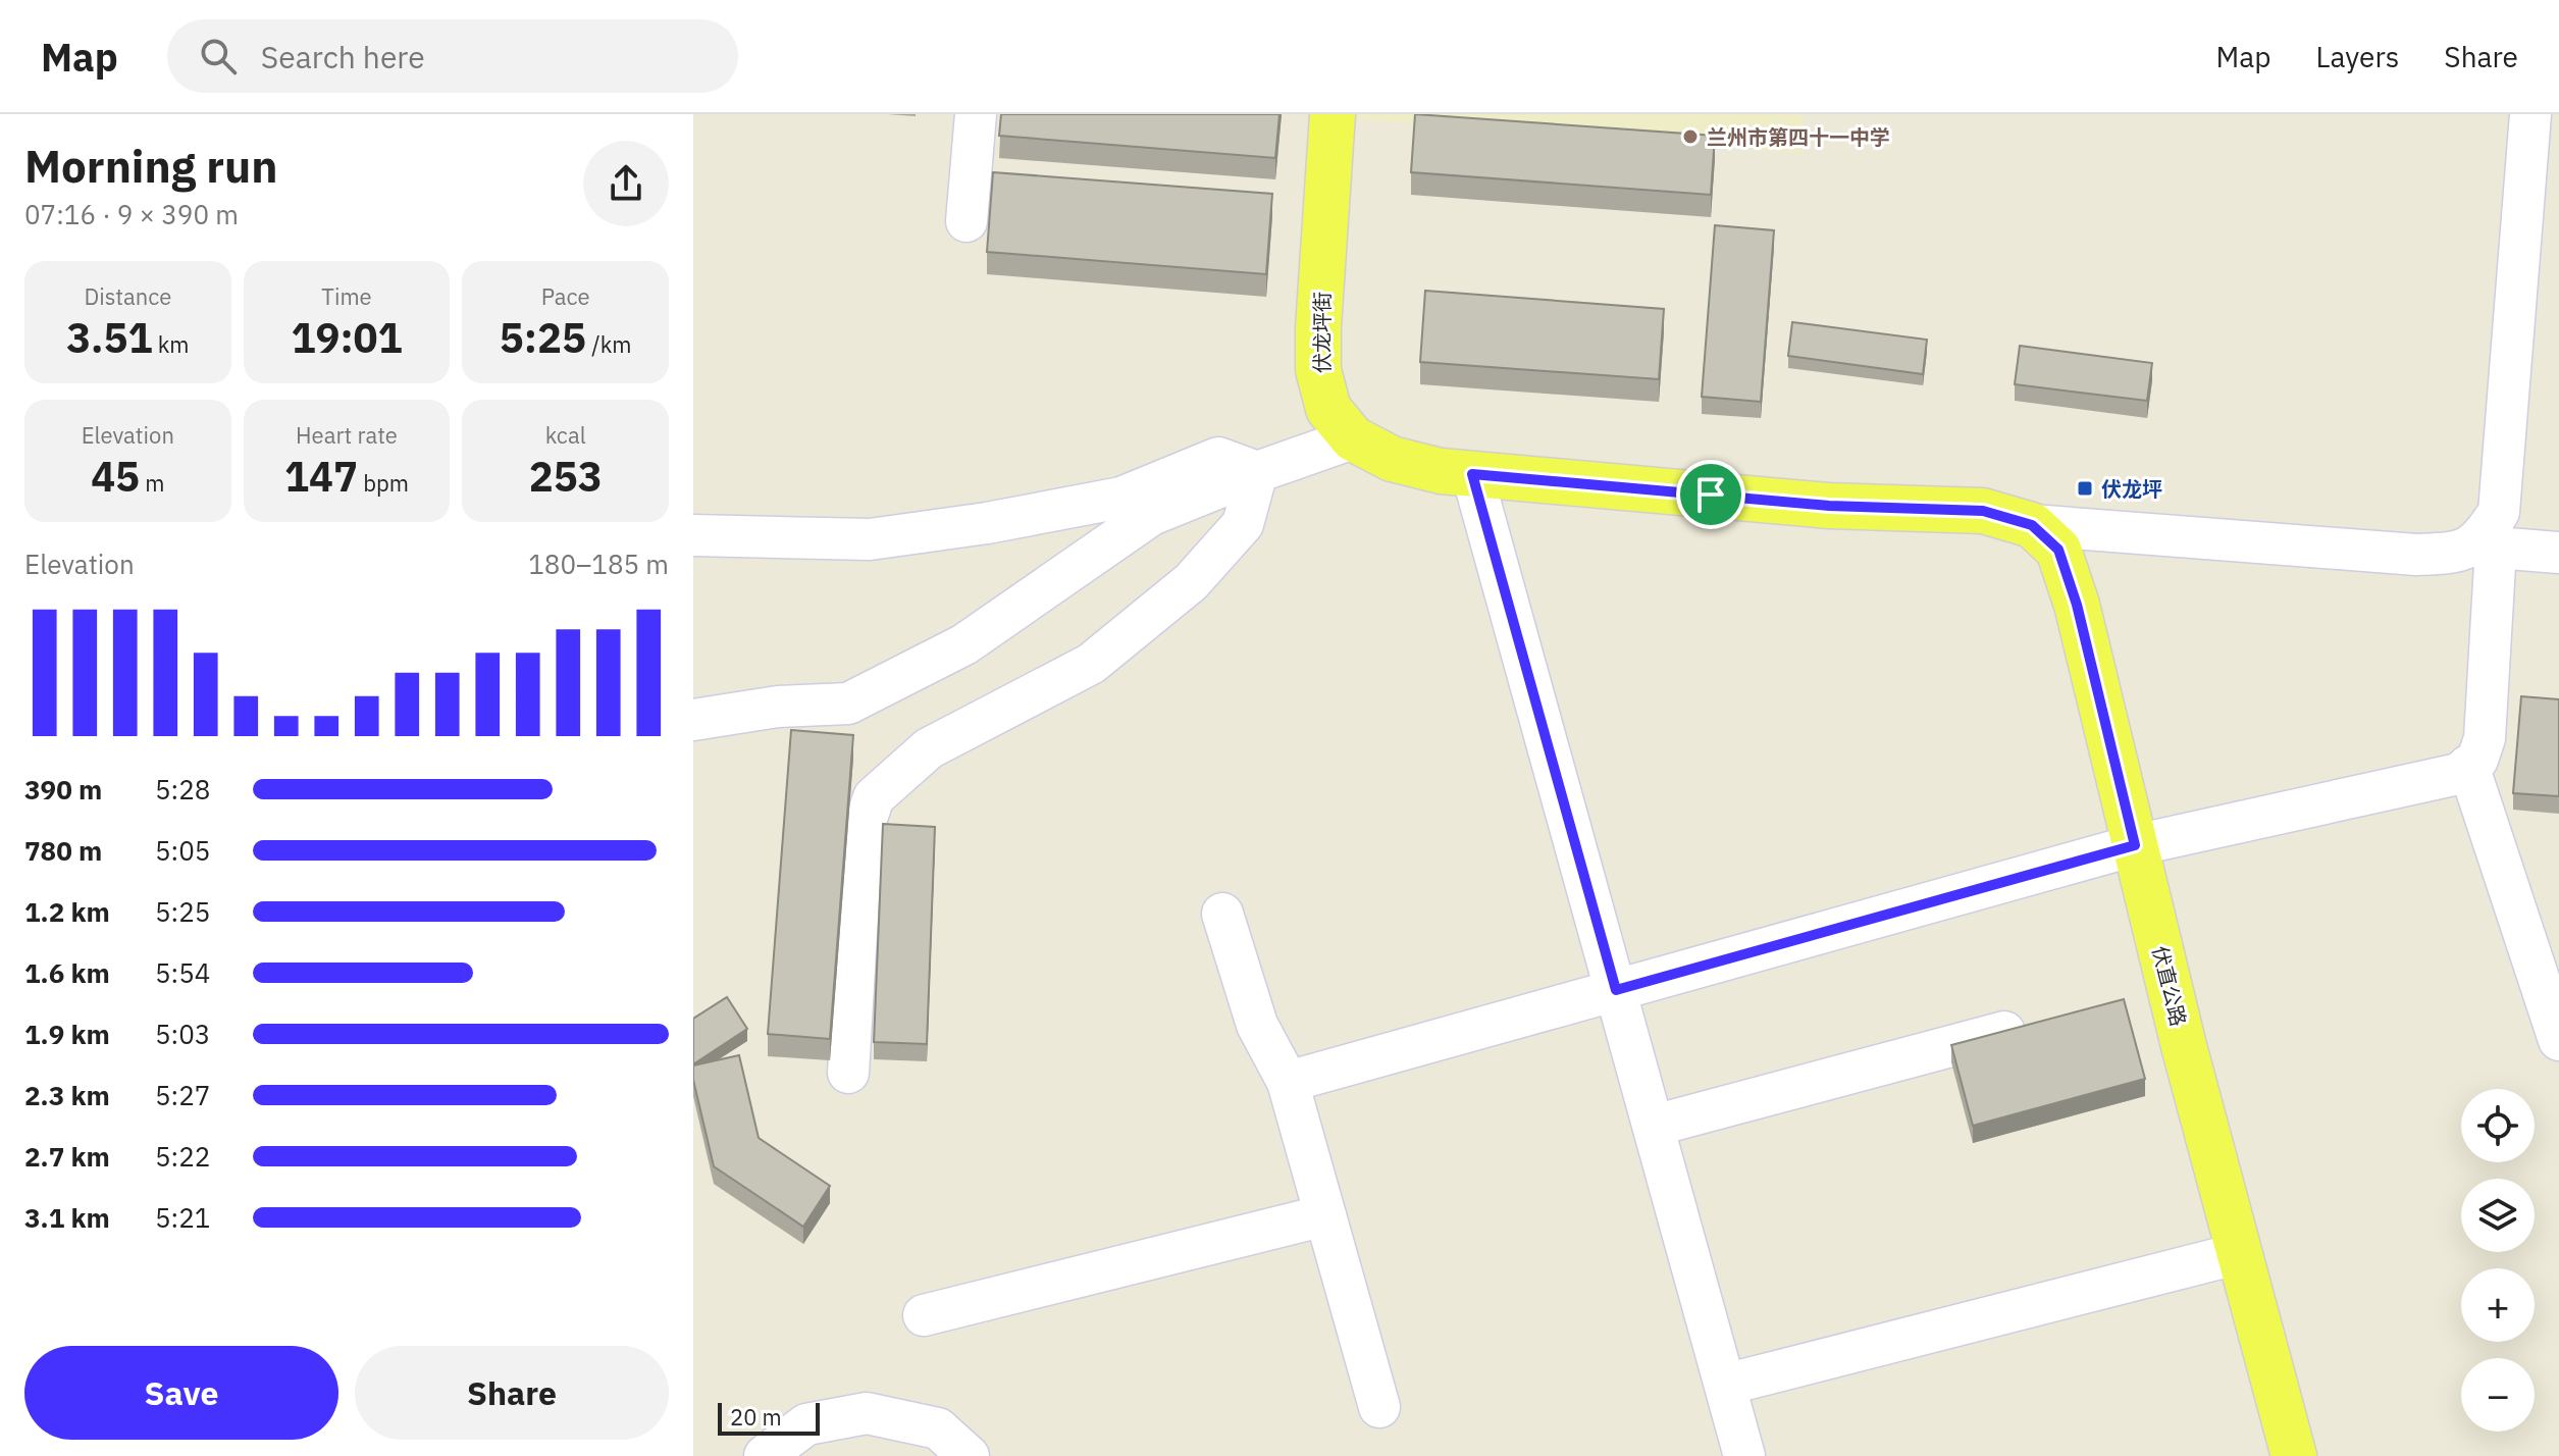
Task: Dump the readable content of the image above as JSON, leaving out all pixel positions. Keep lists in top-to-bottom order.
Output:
{
  "streets": {
    "main road": ["伏龙坪街", "伏直公路"]
  },
  "crossings": [
    ["伏龙坪街", "伏直公路"]
  ],
  "places": {
    "other": ["兰州市第四十一中学"],
    "transit": ["伏龙坪"]
  },
  "scale_bar": "20 m",
  "page": {
    "header": "Map",
    "search": "Search here",
    "nav": ["Map", "Layers", "Share"],
    "heading": ["Morning run", "07:16 · 9 × 390 m"],
    "stats": [
      ["Distance", "3.51 km"],
      ["Time", "19:01"],
      ["Pace", "5:25 /km"],
      ["Elevation", "45 m"],
      ["Heart rate", "147 bpm"],
      ["kcal", "253"]
    ],
    "chart": ["Elevation", "180–185 m"],
    "list": [
      {
        "name": "390 m",
        "note": "5:28"
      },
      {
        "name": "780 m",
        "note": "5:05"
      },
      {
        "name": "1.2 km",
        "note": "5:25"
      },
      {
        "name": "1.6 km",
        "note": "5:54"
      },
      {
        "name": "1.9 km",
        "note": "5:03"
      },
      {
        "name": "2.3 km",
        "note": "5:27"
      },
      {
        "name": "2.7 km",
        "note": "5:22"
      },
      {
        "name": "3.1 km",
        "note": "5:21"
      }
    ],
    "map_buttons": ["+", "−"],
    "buttons": ["Save", "Share"],
    "scale": "20 m"
  }
}
